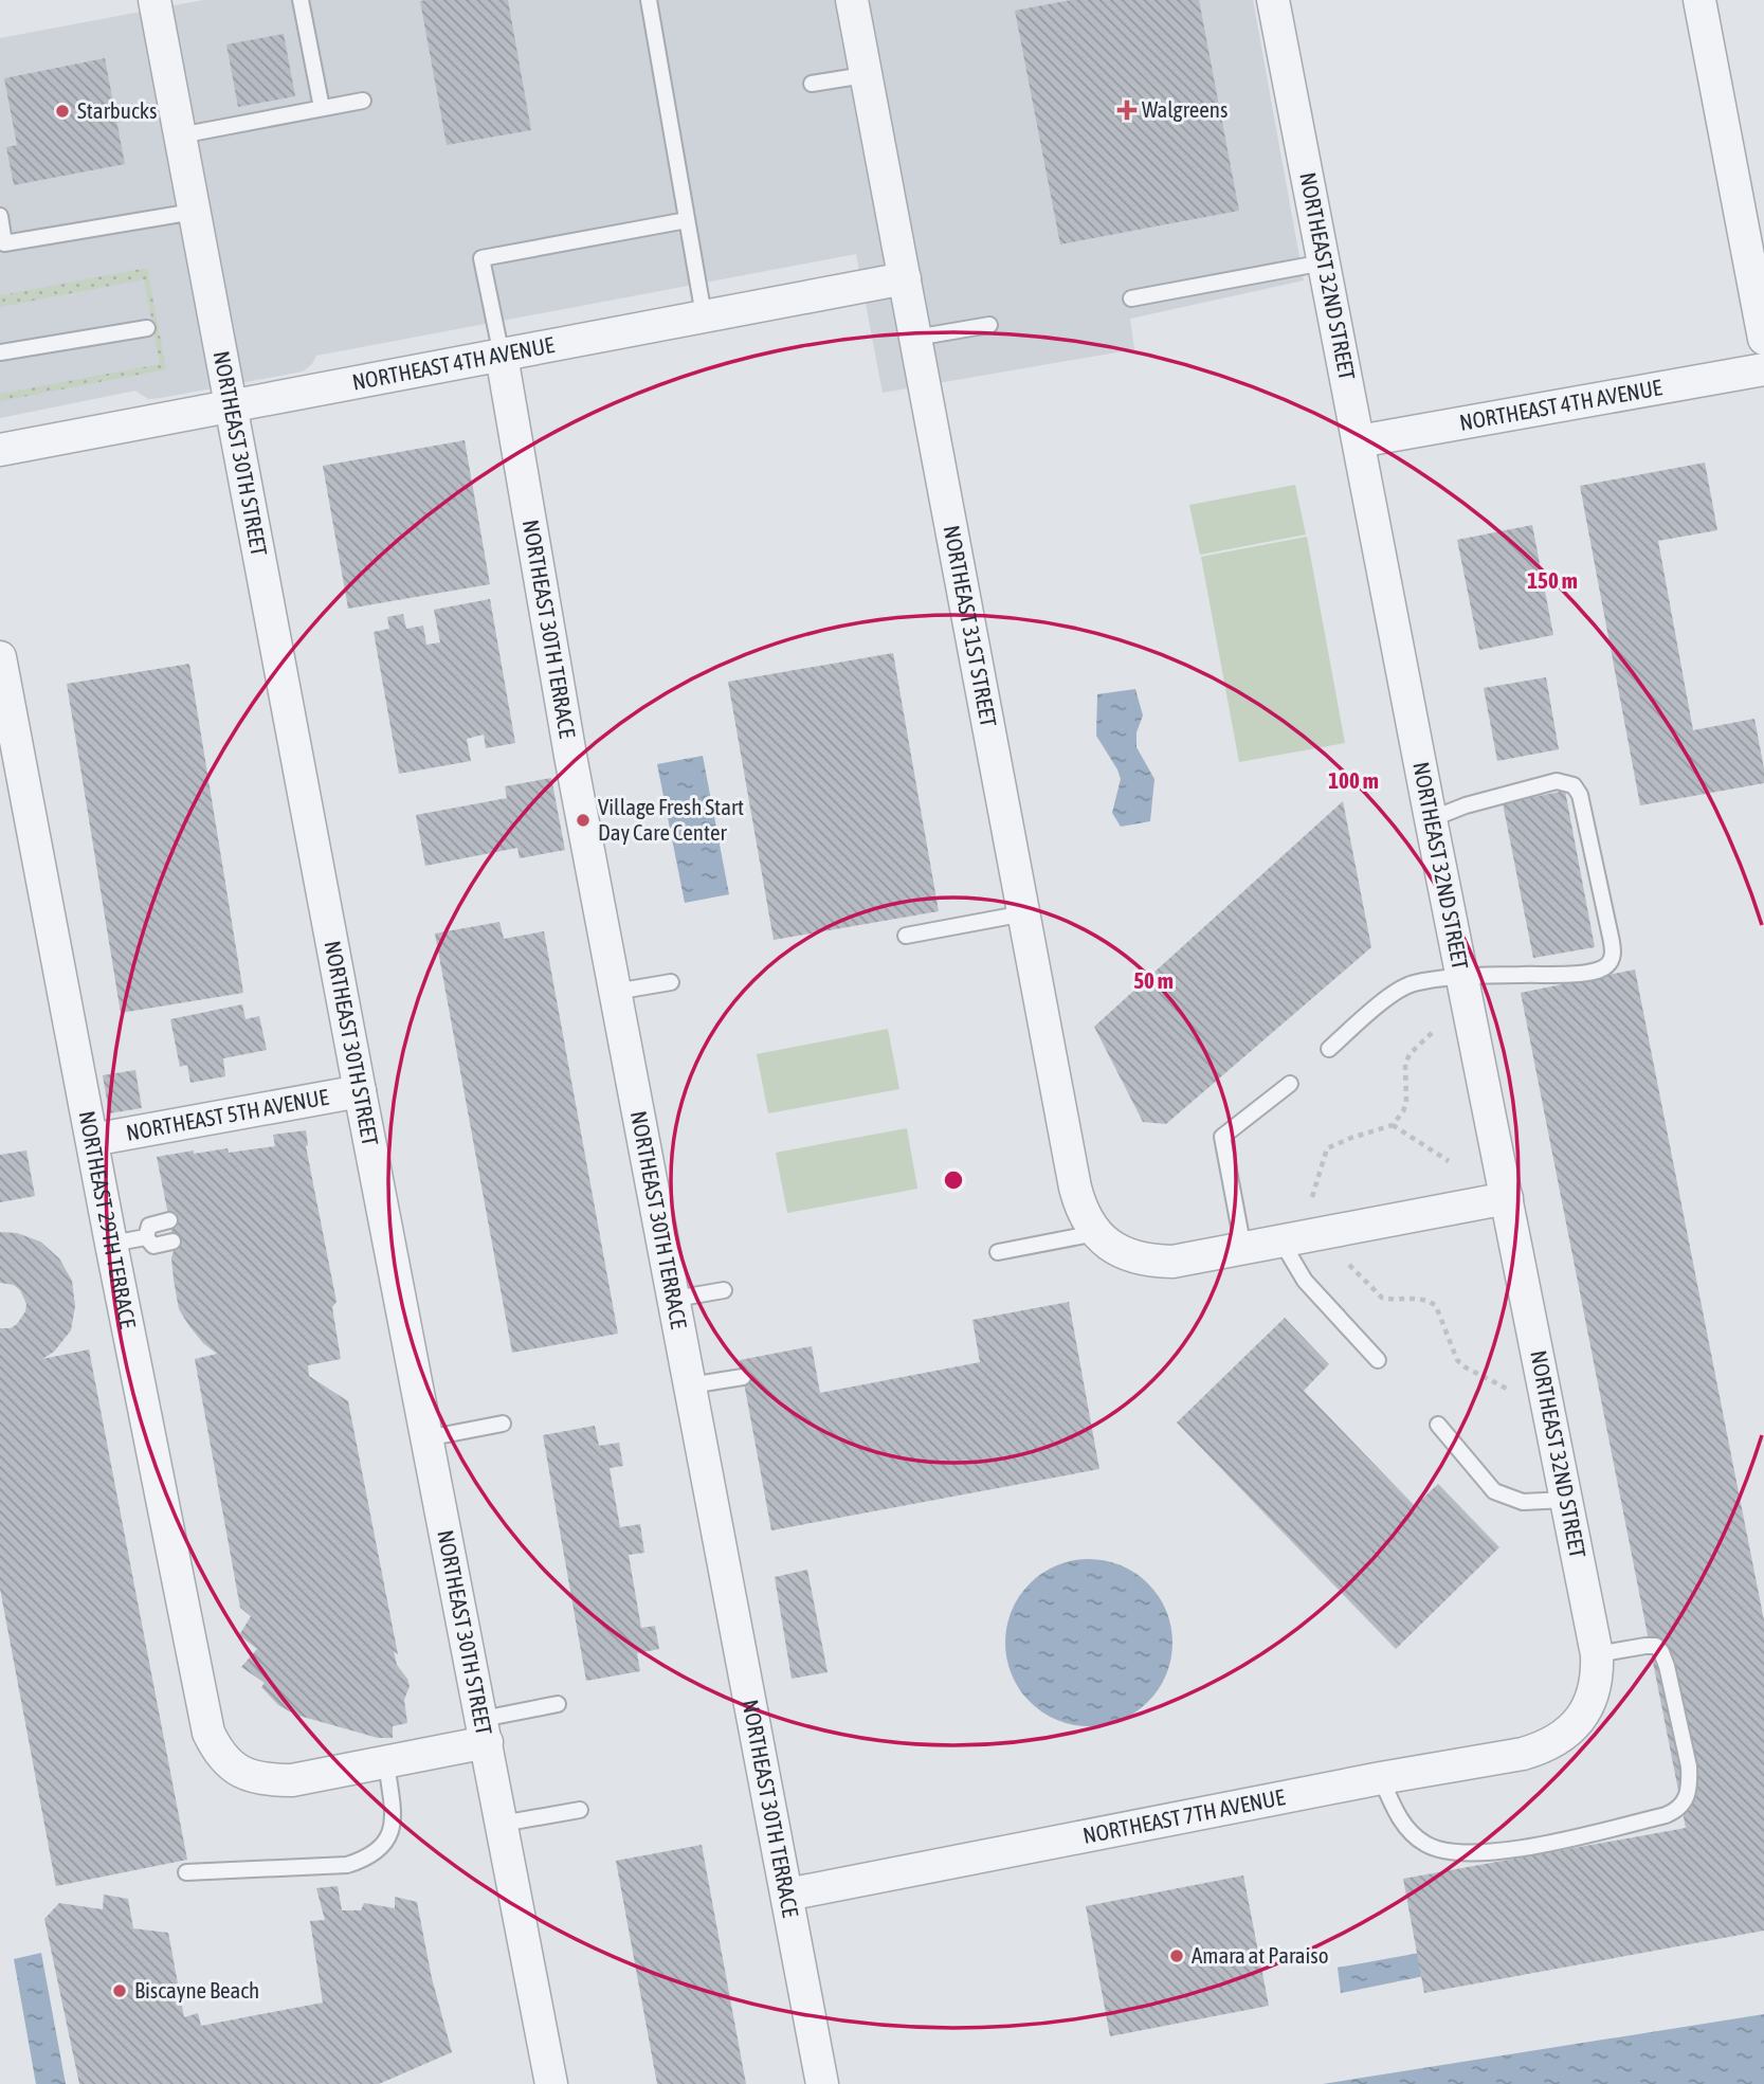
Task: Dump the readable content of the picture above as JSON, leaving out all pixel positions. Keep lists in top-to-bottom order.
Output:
{
  "streets": {
    "street": [
      "NORTHEAST 32ND STREET",
      "NORTHEAST 4TH AVENUE",
      "NORTHEAST 30TH STREET",
      "NORTHEAST 31ST STREET",
      "NORTHEAST 30TH TERRACE",
      "NORTHEAST 5TH AVENUE",
      "NORTHEAST 29TH TERRACE",
      "NORTHEAST 7TH AVENUE"
    ]
  },
  "crossings": [
    ["NORTHEAST 32ND STREET", "NORTHEAST 4TH AVENUE"],
    ["NORTHEAST 32ND STREET", "NORTHEAST 7TH AVENUE"],
    ["NORTHEAST 4TH AVENUE", "NORTHEAST 30TH STREET"],
    ["NORTHEAST 4TH AVENUE", "NORTHEAST 31ST STREET"],
    ["NORTHEAST 4TH AVENUE", "NORTHEAST 30TH TERRACE"],
    ["NORTHEAST 30TH STREET", "NORTHEAST 5TH AVENUE"],
    ["NORTHEAST 30TH TERRACE", "NORTHEAST 7TH AVENUE"],
    ["NORTHEAST 5TH AVENUE", "NORTHEAST 29TH TERRACE"]
  ],
  "places": {
    "health": ["Walgreens"],
    "other": [
      "Starbucks",
      "Village Fresh Start Day Care Center",
      "Amara at Paraiso",
      "Biscayne Beach"
    ]
  },
  "rings": ["150 m", "100 m", "50 m"]
}
